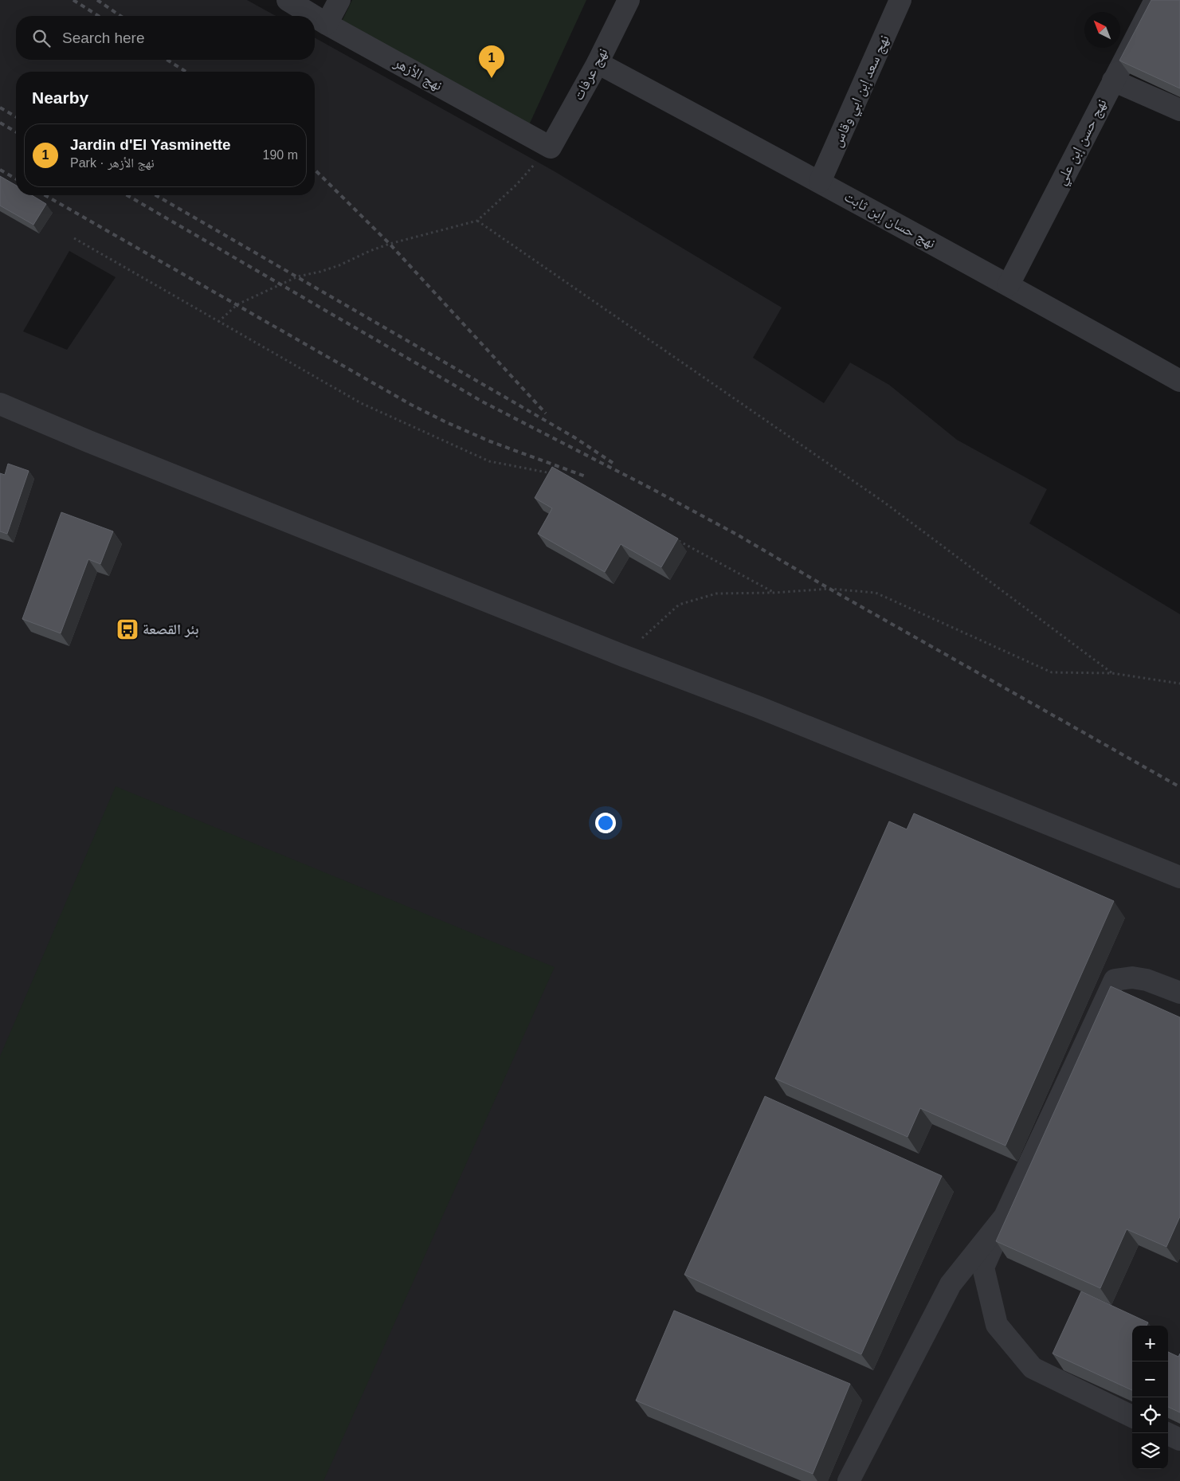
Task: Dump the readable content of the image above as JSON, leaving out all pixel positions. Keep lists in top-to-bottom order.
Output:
{
  "streets": {
    "street": [
      "نهج الأزهر",
      "نهج عرفات",
      "نهج سعد إبن ابي وقاس",
      "نهج حسن إبن علي",
      "نهج حسان إبن ثابت"
    ]
  },
  "crossings": [
    ["نهج الأزهر", "نهج عرفات"],
    ["نهج عرفات", "نهج حسان إبن ثابت"],
    ["نهج سعد إبن ابي وقاس", "نهج حسان إبن ثابت"],
    ["نهج حسن إبن علي", "نهج حسان إبن ثابت"]
  ],
  "places": {
    "bus stop": ["بئر القصعة"]
  },
  "north": "top left",
  "page": {
    "search": "Search here",
    "pins": "1",
    "heading": "Nearby",
    "list": [
      {
        "mark": "1",
        "name": "Jardin d'El Yasminette",
        "note": "Park · نهج الأزهر",
        "value": "190 m"
      }
    ],
    "map_buttons": ["+", "−"]
  }
}
